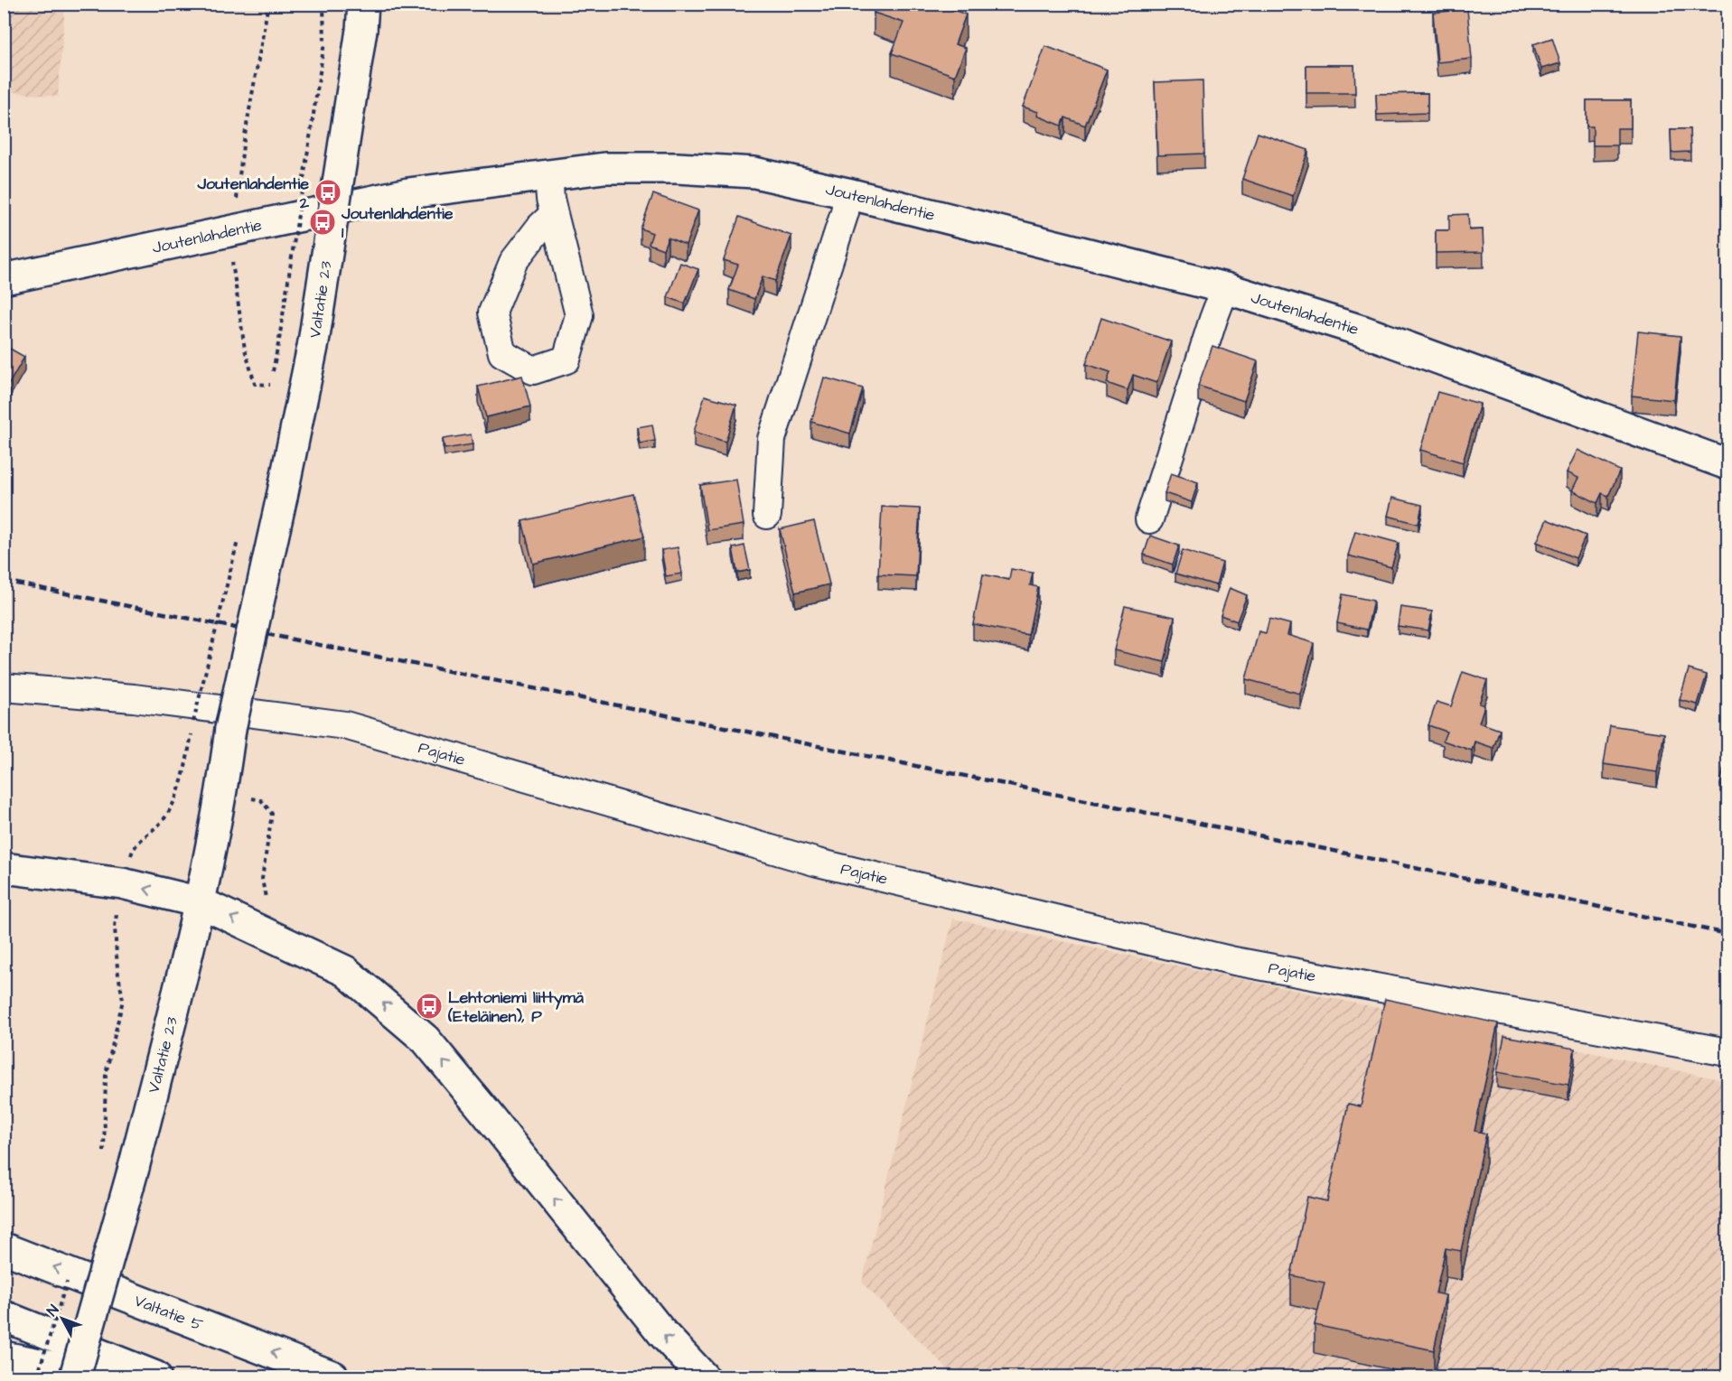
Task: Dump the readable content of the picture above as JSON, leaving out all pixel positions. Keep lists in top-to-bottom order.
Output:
{
  "streets": {
    "main road": ["Joutenlahdentie", "Valtatie 23", "Valtatie 5"],
    "street": ["Pajatie"]
  },
  "places": {
    "bus stop": ["Joutenlahdentie 2", "Joutenlahdentie 1", "Lehtoniemi liittymä (Eteläinen), P"]
  },
  "north": "top left"
}
